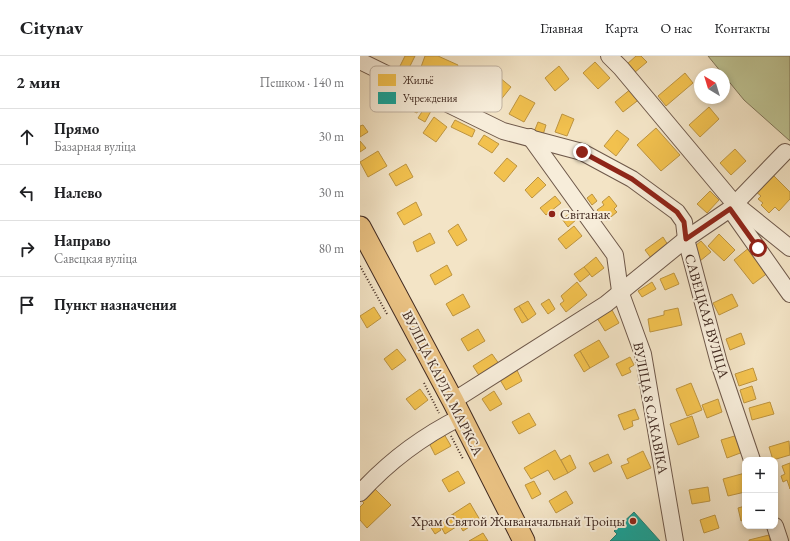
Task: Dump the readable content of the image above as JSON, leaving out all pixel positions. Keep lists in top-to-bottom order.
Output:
{
  "streets": {
    "main road": ["ВУЛІЦА КАРЛА МАРКСА"],
    "street": ["САВЕЦКАЯ ВУЛІЦА", "ВУЛІЦА 8 САКАВІКА"]
  },
  "crossings": [
    ["САВЕЦКАЯ ВУЛІЦА", "ВУЛІЦА 8 САКАВІКА"]
  ],
  "places": ["Світанак", "Храм Святой Жываначальнай Троіцы"],
  "legend": ["Жильё", "Учреждения"],
  "north": "top left",
  "page": {
    "header": "Citynav",
    "nav": [
      "Главная",
      "Карта",
      "О нас",
      "Контакты"
    ],
    "heading": ["2 мин", "Пешком · 140 m"],
    "list": [
      ["Прямо", "Базарная вуліца", "30 m"],
      ["Налево", "30 m"],
      ["Направо", "Савецкая вуліца", "80 m"],
      "Пункт назначения"
    ],
    "map_buttons": ["+", "−"]
  }
}
